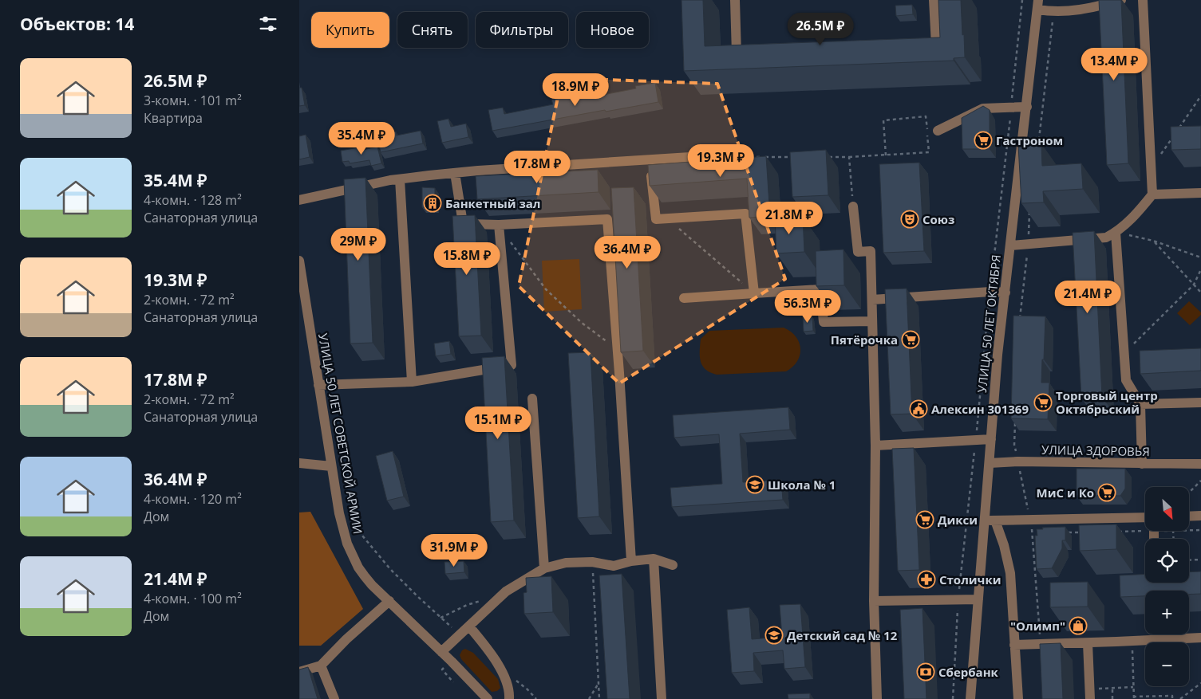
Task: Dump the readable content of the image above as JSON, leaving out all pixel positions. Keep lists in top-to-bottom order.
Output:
{
  "streets": {
    "street": ["УЛИЦА 50 ЛЕТ ОКТЯБРЯ", "УЛИЦА 50 ЛЕТ СОВЕТСКОЙ АРМИИ", "УЛИЦА ЗДОРОВЬЯ"]
  },
  "crossings": [
    ["УЛИЦА 50 ЛЕТ ОКТЯБРЯ", "УЛИЦА ЗДОРОВЬЯ"]
  ],
  "places": {
    "supermarket": [
      "Гастроном",
      "Пятёрочка",
      "Торговый центр Октябрьский",
      "МиС и Ко",
      "Дикси"
    ],
    "building": ["Банкетный зал"],
    "theatre": ["Союз"],
    "public building": ["Алексин 301369"],
    "school or university": ["Школа № 1", "Детский сад № 12"],
    "pharmacy": ["Столички"],
    "shop": ["\"Олимп\""],
    "bank": ["Сбербанк"]
  },
  "north": "bottom right",
  "page": {
    "heading": "Объектов: 14",
    "chip": [
      "Купить",
      "Снять",
      "Фильтры",
      "Новое"
    ],
    "price": [
      "26.5M ₽",
      "13.4M ₽",
      "18.9M ₽",
      "35.4M ₽",
      "19.3M ₽",
      "17.8M ₽",
      "21.8M ₽",
      "29M ₽",
      "36.4M ₽",
      "15.8M ₽",
      "21.4M ₽",
      "56.3M ₽",
      "15.1M ₽",
      "31.9M ₽"
    ],
    "list": [
      {
        "name": "26.5M ₽",
        "note": "3-комн. · 101 m² · Квартира"
      },
      {
        "name": "35.4M ₽",
        "note": "4-комн. · 128 m² · Санаторная улица"
      },
      {
        "name": "19.3M ₽",
        "note": "2-комн. · 72 m² · Санаторная улица"
      },
      {
        "name": "17.8M ₽",
        "note": "2-комн. · 72 m² · Санаторная улица"
      },
      {
        "name": "36.4M ₽",
        "note": "4-комн. · 120 m² · Дом"
      },
      {
        "name": "21.4M ₽",
        "note": "4-комн. · 100 m² · Дом"
      }
    ],
    "map_buttons": ["+", "−"]
  }
}
